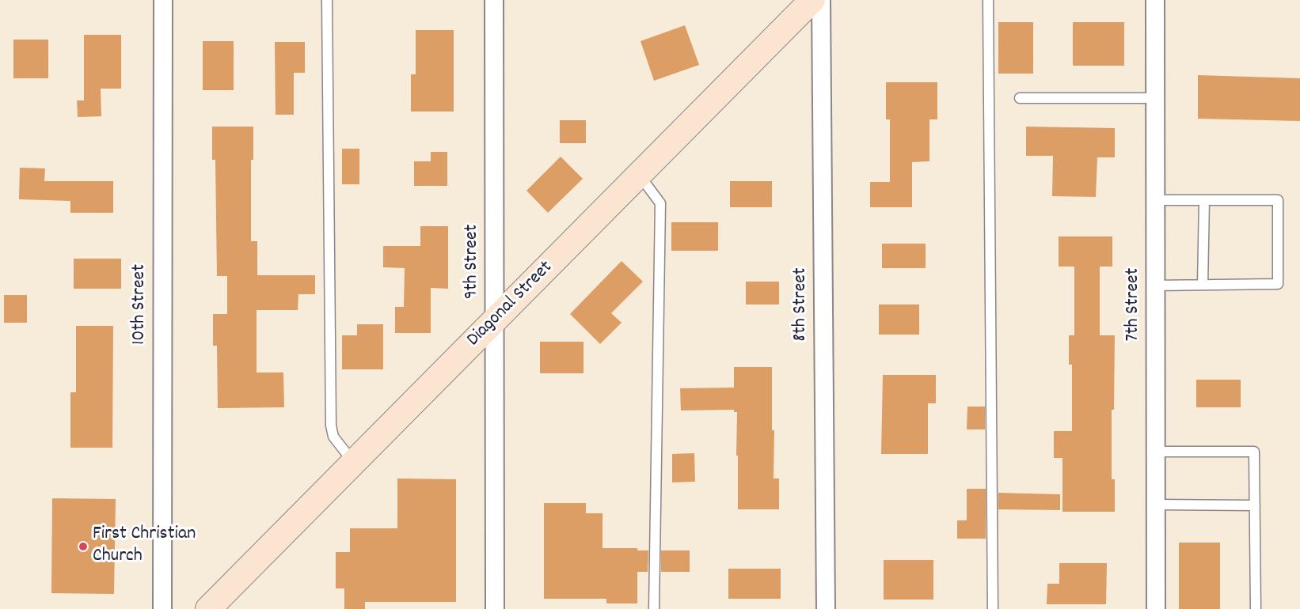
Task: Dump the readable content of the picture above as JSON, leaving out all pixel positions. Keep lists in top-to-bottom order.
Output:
{
  "streets": {
    "main road": ["Diagonal Street"],
    "street": [
      "9th Street",
      "10th Street",
      "8th Street",
      "7th Street"
    ]
  },
  "crossings": [
    ["9th Street", "Diagonal Street"]
  ],
  "places": ["First Christian Church"]
}
